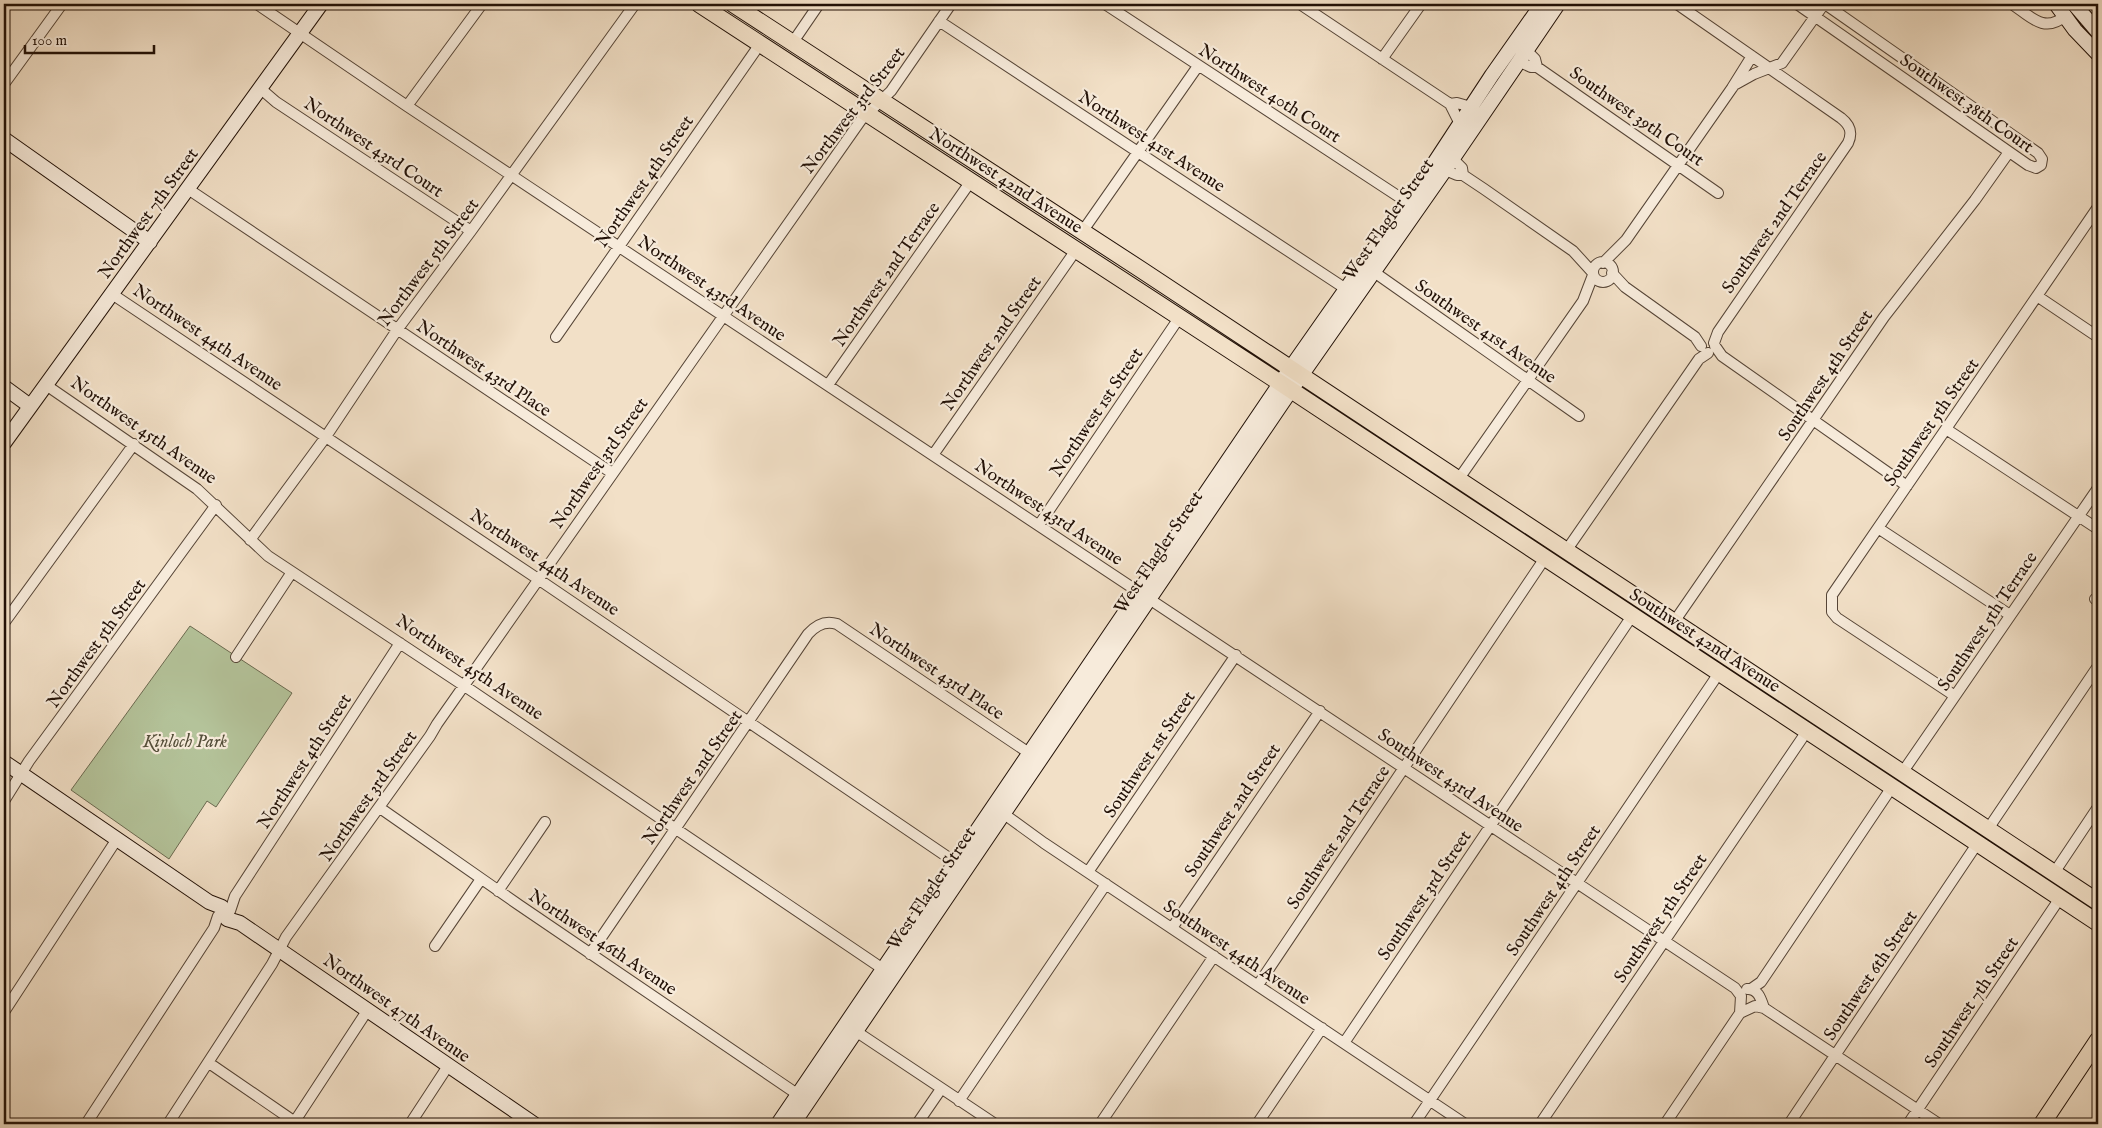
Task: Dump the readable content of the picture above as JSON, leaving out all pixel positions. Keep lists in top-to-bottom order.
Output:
{
  "streets": {
    "main road": [
      "Northwest 42nd Avenue",
      "Northwest 7th Street",
      "West Flagler Street",
      "Southwest 42nd Avenue",
      "Northwest 47th Avenue"
    ],
    "street": [
      "Northwest 40th Court",
      "Southwest 38th Court",
      "Northwest 3rd Street",
      "Southwest 39th Court",
      "Northwest 41st Avenue",
      "Northwest 43rd Court",
      "Northwest 4th Street",
      "Southwest 2nd Terrace",
      "Northwest 5th Street",
      "Northwest 2nd Terrace",
      "Northwest 43rd Avenue",
      "Southwest 41st Avenue",
      "Northwest 44th Avenue",
      "Northwest 2nd Street",
      "Northwest 43rd Place",
      "Southwest 4th Street",
      "Northwest 1st Street",
      "Southwest 5th Street",
      "Northwest 45th Avenue",
      "Southwest 5th Terrace",
      "Southwest 1st Street",
      "Southwest 43rd Avenue",
      "Southwest 2nd Street",
      "Southwest 3rd Street",
      "Northwest 46th Avenue",
      "Southwest 44th Avenue",
      "Southwest 6th Street",
      "Southwest 7th Street"
    ]
  },
  "crossings": [
    ["Northwest 40th Court", "West Flagler Street"],
    ["Southwest 38th Court", "Southwest 4th Street"],
    ["Northwest 3rd Street", "Northwest 41st Avenue"],
    ["Northwest 3rd Street", "Northwest 42nd Avenue"],
    ["Northwest 3rd Street", "Northwest 43rd Avenue"],
    ["Northwest 3rd Street", "Northwest 44th Avenue"],
    ["Northwest 3rd Street", "Northwest 43rd Place"],
    ["Northwest 3rd Street", "Northwest 45th Avenue"],
    ["Northwest 3rd Street", "Northwest 46th Avenue"],
    ["Northwest 3rd Street", "Northwest 47th Avenue"],
    ["Southwest 39th Court", "West Flagler Street"],
    ["Northwest 41st Avenue", "West Flagler Street"],
    ["Northwest 43rd Court", "Northwest 7th Street"],
    ["Northwest 43rd Court", "Northwest 5th Street"],
    ["Northwest 42nd Avenue", "Northwest 4th Street"],
    ["Northwest 42nd Avenue", "West Flagler Street"],
    ["Northwest 42nd Avenue", "Northwest 2nd Terrace"],
    ["Northwest 42nd Avenue", "Northwest 2nd Street"],
    ["Northwest 42nd Avenue", "Northwest 1st Street"],
    ["Northwest 42nd Avenue", "Southwest 42nd Avenue"],
    ["Northwest 4th Street", "Northwest 43rd Avenue"],
    ["Northwest 4th Street", "Northwest 45th Avenue"],
    ["Northwest 4th Street", "Northwest 47th Avenue"],
    ["Northwest 7th Street", "Northwest 43rd Avenue"],
    ["Northwest 7th Street", "Northwest 44th Avenue"],
    ["Northwest 7th Street", "Northwest 43rd Place"],
    ["Northwest 7th Street", "Northwest 45th Avenue"],
    ["West Flagler Street", "Northwest 43rd Avenue"],
    ["West Flagler Street", "Southwest 41st Avenue"],
    ["West Flagler Street", "Northwest 44th Avenue"],
    ["West Flagler Street", "Northwest 43rd Place"],
    ["West Flagler Street", "Northwest 45th Avenue"],
    ["West Flagler Street", "Southwest 42nd Avenue"],
    ["West Flagler Street", "Southwest 43rd Avenue"],
    ["West Flagler Street", "Northwest 46th Avenue"],
    ["West Flagler Street", "Southwest 44th Avenue"],
    ["Southwest 2nd Terrace", "Southwest 42nd Avenue"],
    ["Southwest 2nd Terrace", "Southwest 43rd Avenue"],
    ["Southwest 2nd Terrace", "Southwest 44th Avenue"],
    ["Northwest 5th Street", "Northwest 43rd Avenue"],
    ["Northwest 5th Street", "Northwest 44th Avenue"],
    ["Northwest 5th Street", "Northwest 43rd Place"],
    ["Northwest 5th Street", "Northwest 45th Avenue"],
    ["Northwest 5th Street", "Northwest 47th Avenue"],
    ["Northwest 2nd Terrace", "Northwest 43rd Avenue"],
    ["Northwest 43rd Avenue", "Northwest 2nd Street"],
    ["Northwest 43rd Avenue", "Northwest 1st Street"],
    ["Northwest 43rd Avenue", "Southwest 43rd Avenue"],
    ["Northwest 44th Avenue", "Northwest 2nd Street"],
    ["Northwest 2nd Street", "Northwest 43rd Place"],
    ["Northwest 2nd Street", "Northwest 45th Avenue"],
    ["Northwest 2nd Street", "Northwest 46th Avenue"],
    ["Southwest 4th Street", "Southwest 42nd Avenue"],
    ["Southwest 4th Street", "Southwest 43rd Avenue"],
    ["Southwest 4th Street", "Southwest 44th Avenue"],
    ["Southwest 5th Street", "Southwest 5th Terrace"],
    ["Southwest 5th Street", "Southwest 42nd Avenue"],
    ["Southwest 5th Street", "Southwest 43rd Avenue"],
    ["Southwest 5th Terrace", "Southwest 42nd Avenue"],
    ["Southwest 42nd Avenue", "Southwest 3rd Street"],
    ["Southwest 42nd Avenue", "Southwest 6th Street"],
    ["Southwest 42nd Avenue", "Southwest 7th Street"],
    ["Southwest 1st Street", "Southwest 43rd Avenue"],
    ["Southwest 1st Street", "Southwest 44th Avenue"],
    ["Southwest 43rd Avenue", "Southwest 2nd Street"],
    ["Southwest 43rd Avenue", "Southwest 3rd Street"],
    ["Southwest 43rd Avenue", "Southwest 6th Street"],
    ["Southwest 43rd Avenue", "Southwest 7th Street"],
    ["Southwest 2nd Street", "Southwest 44th Avenue"],
    ["Southwest 3rd Street", "Southwest 44th Avenue"]
  ],
  "parks": ["Kinloch Park"],
  "scale_bar": "100 m"
}
